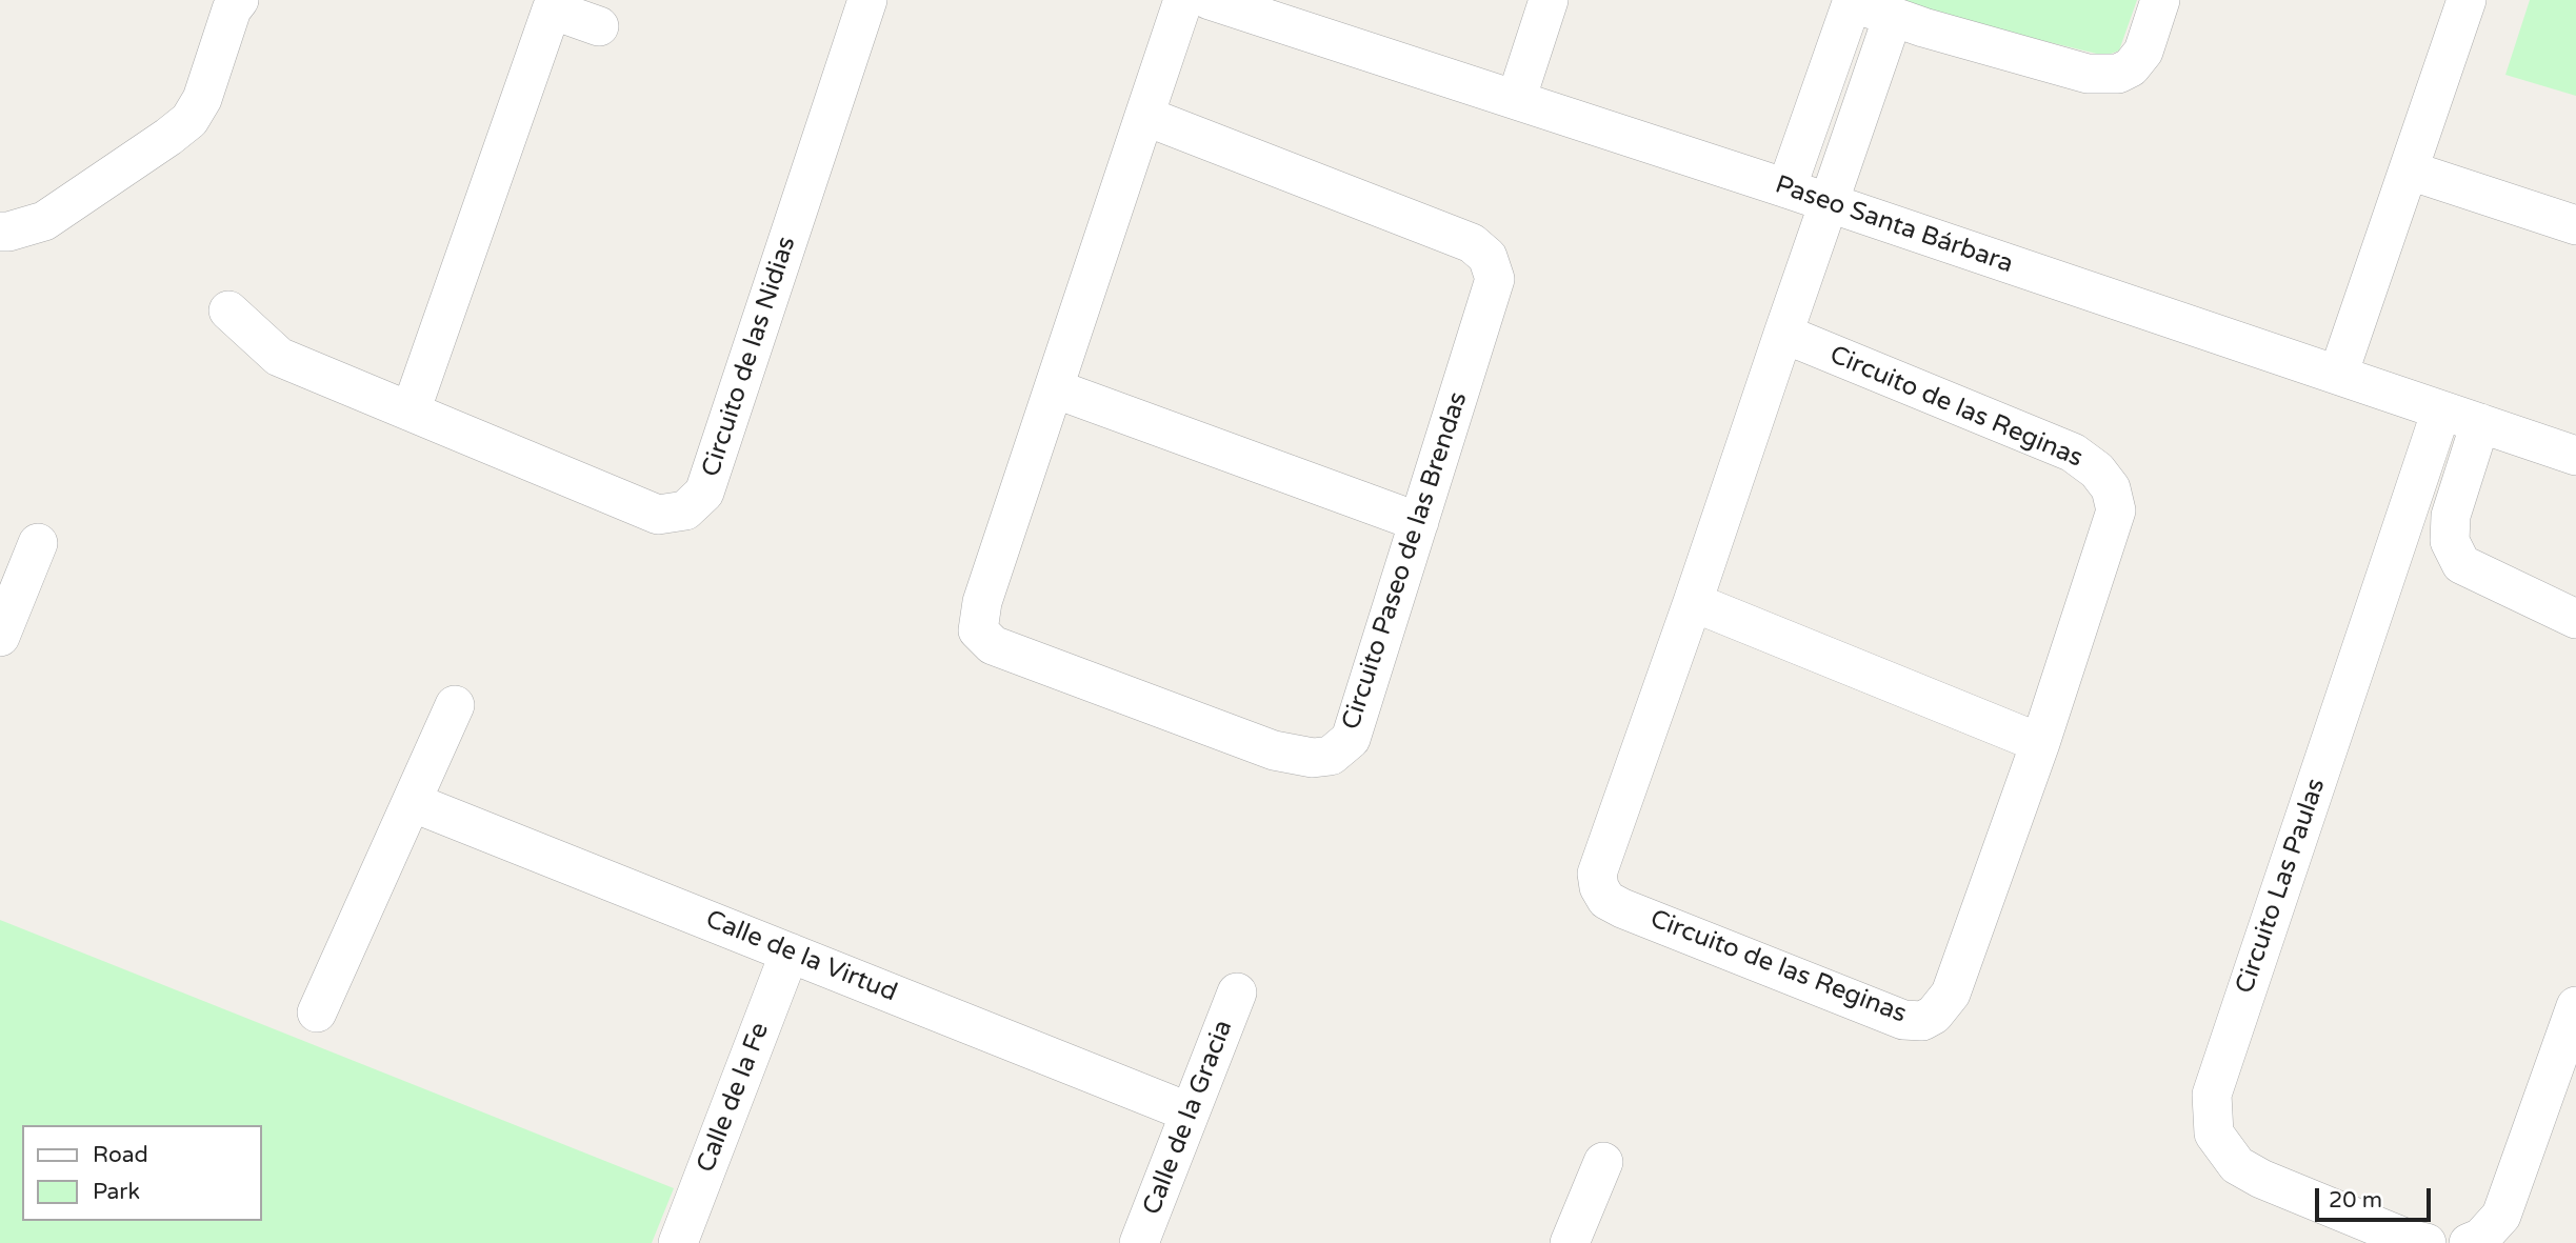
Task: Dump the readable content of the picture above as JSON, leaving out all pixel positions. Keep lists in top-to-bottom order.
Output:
{
  "streets": {
    "street": [
      "Paseo Santa Bárbara",
      "Circuito de las Nidias",
      "Circuito de las Reginas",
      "Circuito Paseo de las Brendas",
      "Circuito Las Paulas",
      "Calle de la Virtud",
      "Calle de la Fe",
      "Calle de la Gracia"
    ]
  },
  "crossings": [
    ["Paseo Santa Bárbara", "Circuito de las Reginas"],
    ["Paseo Santa Bárbara", "Circuito Las Paulas"],
    ["Calle de la Virtud", "Calle de la Fe"],
    ["Calle de la Virtud", "Calle de la Gracia"]
  ],
  "legend": ["Road", "Park"],
  "scale_bar": "20 m"
}
